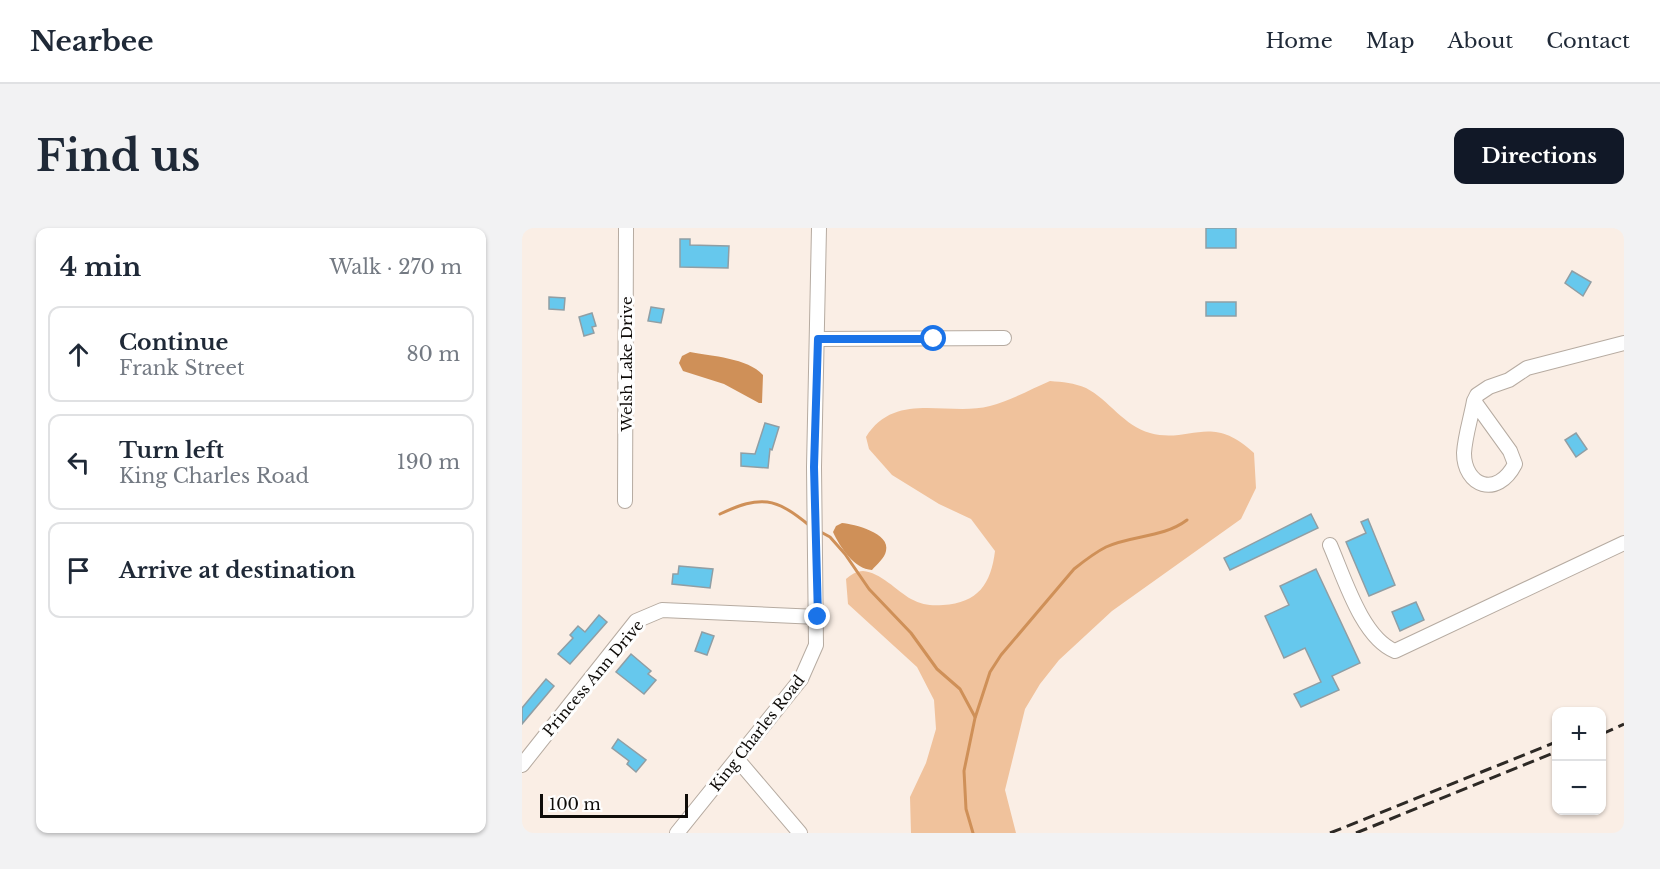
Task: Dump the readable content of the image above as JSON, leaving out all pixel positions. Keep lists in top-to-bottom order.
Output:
{
  "streets": {
    "street": ["Welsh Lake Drive", "Princess Ann Drive", "King Charles Road"]
  },
  "crossings": [
    ["Princess Ann Drive", "King Charles Road"]
  ],
  "scale_bar": "100 m",
  "page": {
    "header": "Nearbee",
    "nav": [
      "Home",
      "Map",
      "About",
      "Contact"
    ],
    "buttons": "Directions",
    "title": "Find us",
    "heading": ["4 min", "Walk · 270 m"],
    "list": [
      ["Continue", "Frank Street", "80 m"],
      ["Turn left", "King Charles Road", "190 m"],
      "Arrive at destination"
    ],
    "map_buttons": ["+", "−"],
    "scale": "100 m"
  }
}
